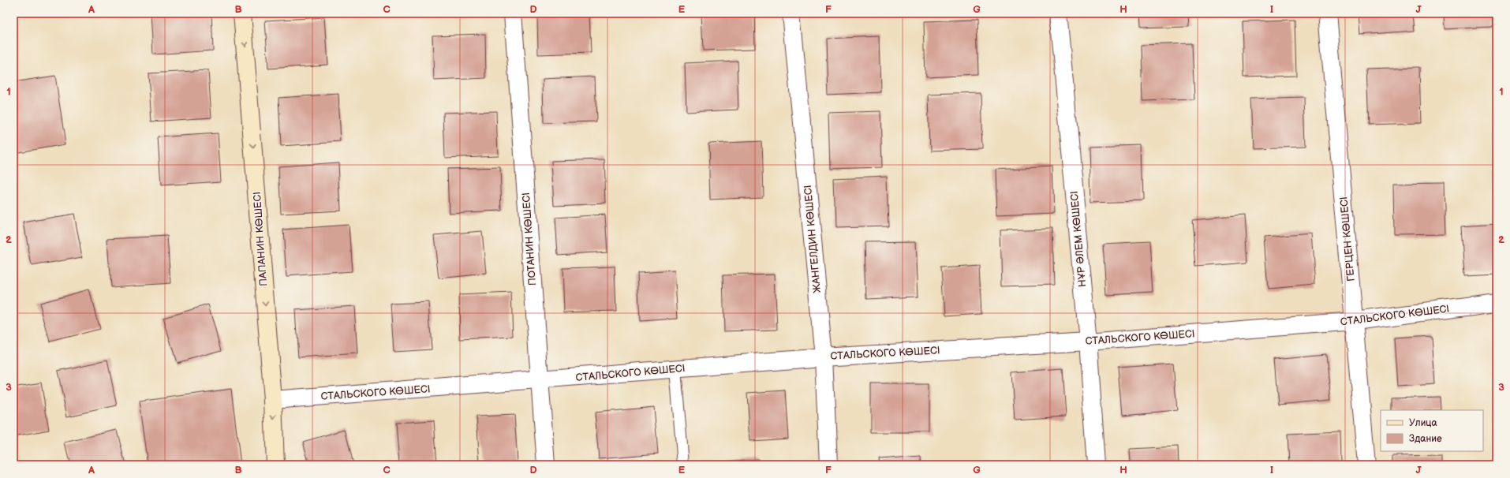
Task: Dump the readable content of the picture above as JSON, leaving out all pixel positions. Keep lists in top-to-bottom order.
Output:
{
  "streets": {
    "main road": ["ПАПАНИН КӨШЕСІ"],
    "street": [
      "ПОТАНИН КӨШЕСІ",
      "ЖАНГЕЛДИН КӨШЕСІ",
      "НҰР ӘЛЕМ КӨШЕСІ",
      "ГЕРЦЕН КӨШЕСІ",
      "СТАЛЬСКОГО КӨШЕСІ"
    ]
  },
  "crossings": [
    ["ПАПАНИН КӨШЕСІ", "СТАЛЬСКОГО КӨШЕСІ"],
    ["ПОТАНИН КӨШЕСІ", "СТАЛЬСКОГО КӨШЕСІ"],
    ["ЖАНГЕЛДИН КӨШЕСІ", "СТАЛЬСКОГО КӨШЕСІ"],
    ["НҰР ӘЛЕМ КӨШЕСІ", "СТАЛЬСКОГО КӨШЕСІ"],
    ["ГЕРЦЕН КӨШЕСІ", "СТАЛЬСКОГО КӨШЕСІ"]
  ],
  "one_way": ["ПАПАНИН КӨШЕСІ"],
  "legend": ["Улица", "Здание"],
  "grid": {
    "columns": [
      "A",
      "B",
      "C",
      "D",
      "E",
      "F",
      "G",
      "H",
      "I",
      "J"
    ],
    "rows": ["1", "2", "3"]
  }
}
